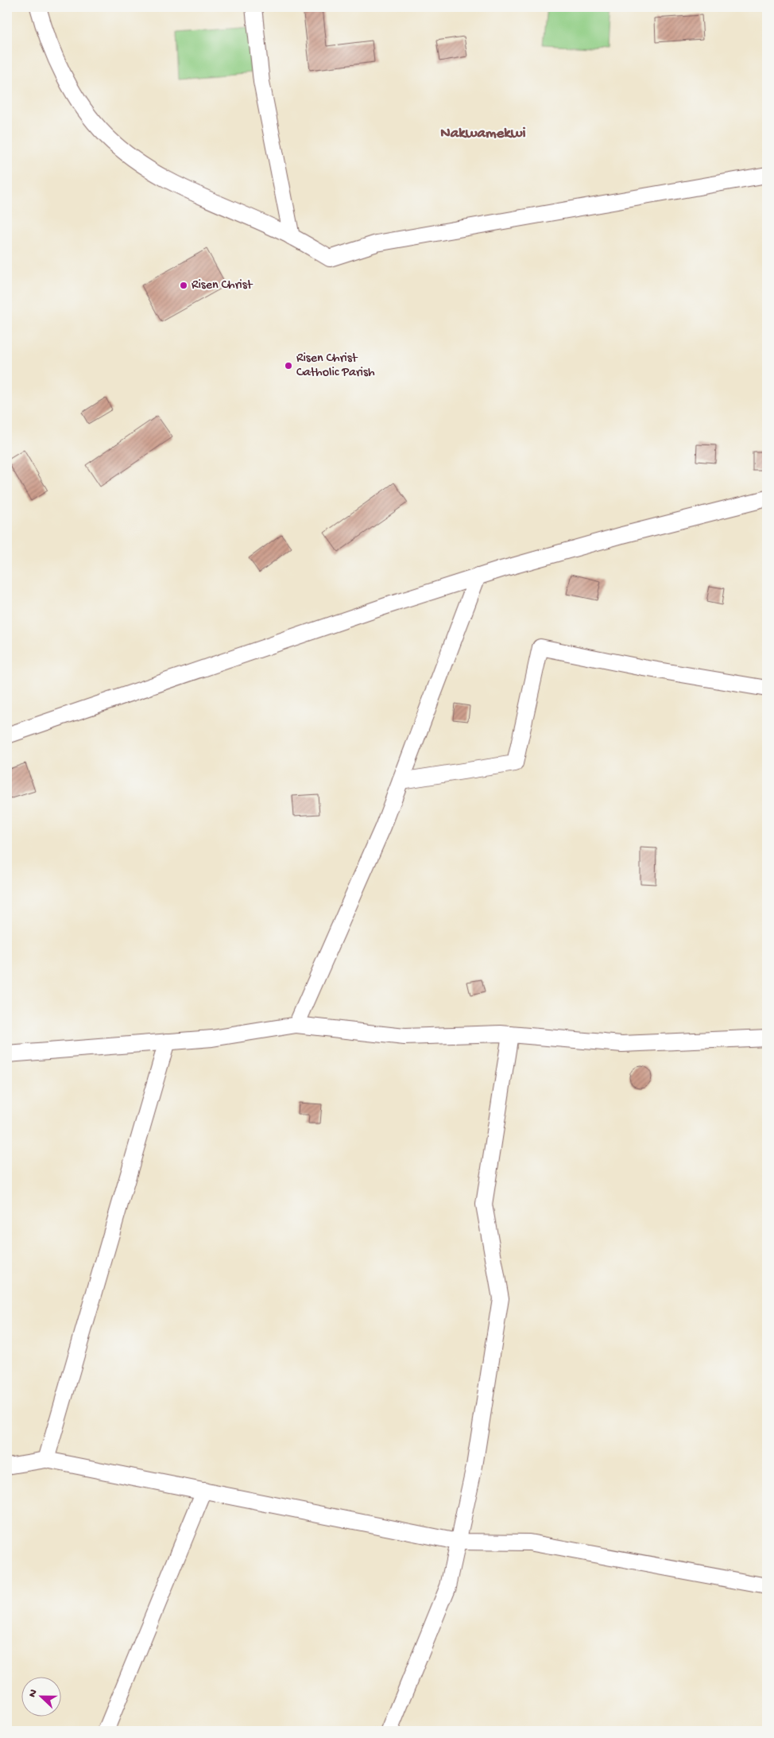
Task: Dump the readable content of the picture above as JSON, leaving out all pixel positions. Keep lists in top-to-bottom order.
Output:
{
  "districts": ["Nakwamekwi"],
  "places": ["Risen Christ", "Risen Christ Catholic Parish"],
  "north": "left"
}
